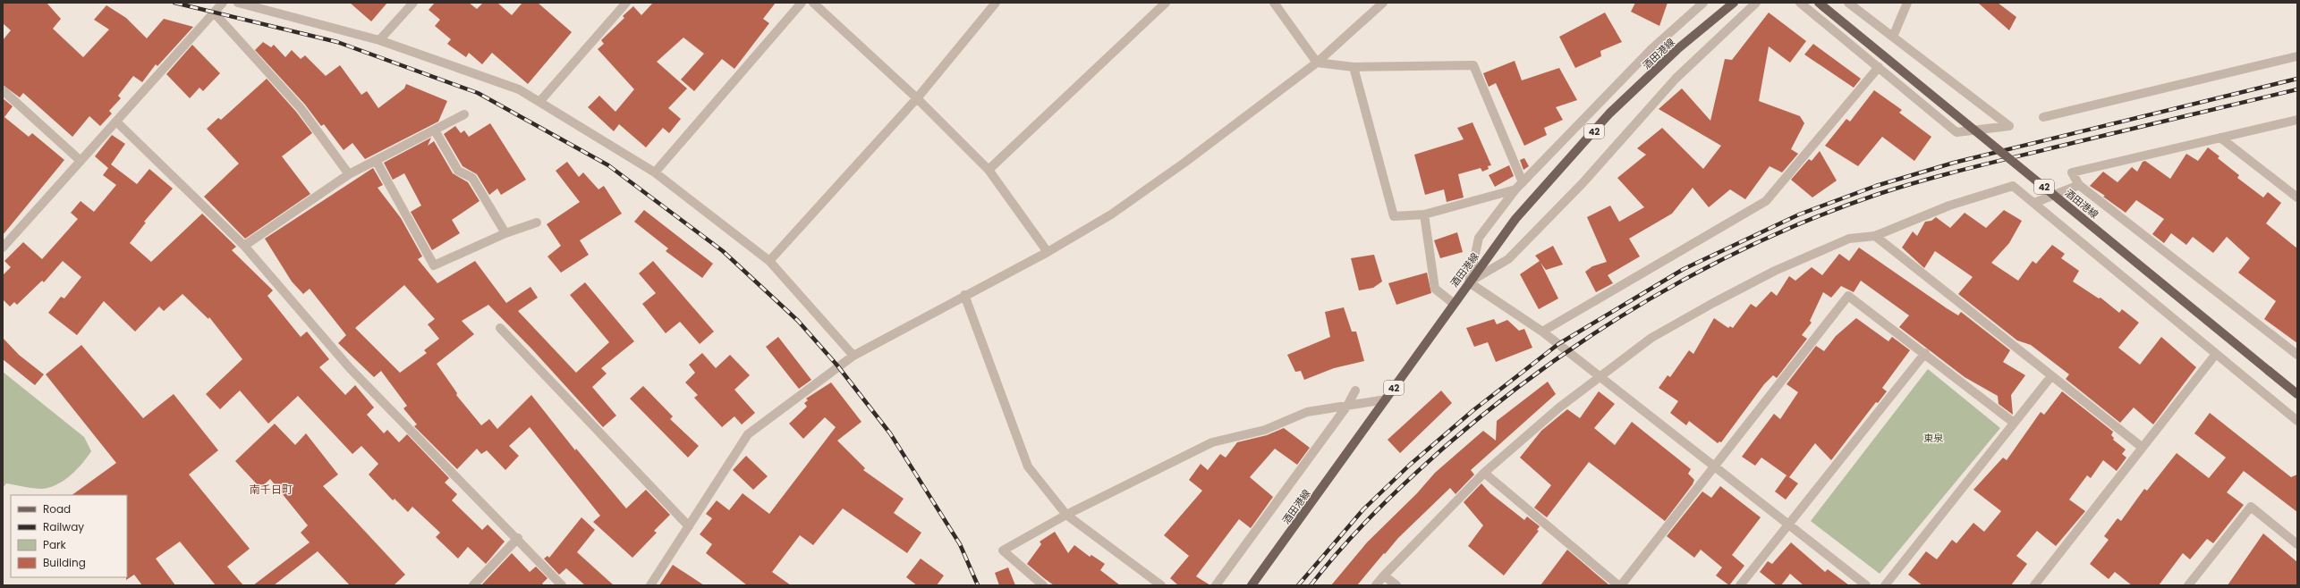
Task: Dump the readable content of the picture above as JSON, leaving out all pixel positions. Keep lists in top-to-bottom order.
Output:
{
  "streets": {
    "main road": ["酒田港線", "42"]
  },
  "districts": ["南千日町"],
  "parks": ["東泉"],
  "legend": [
    "Road",
    "Railway",
    "Park",
    "Building"
  ]
}
